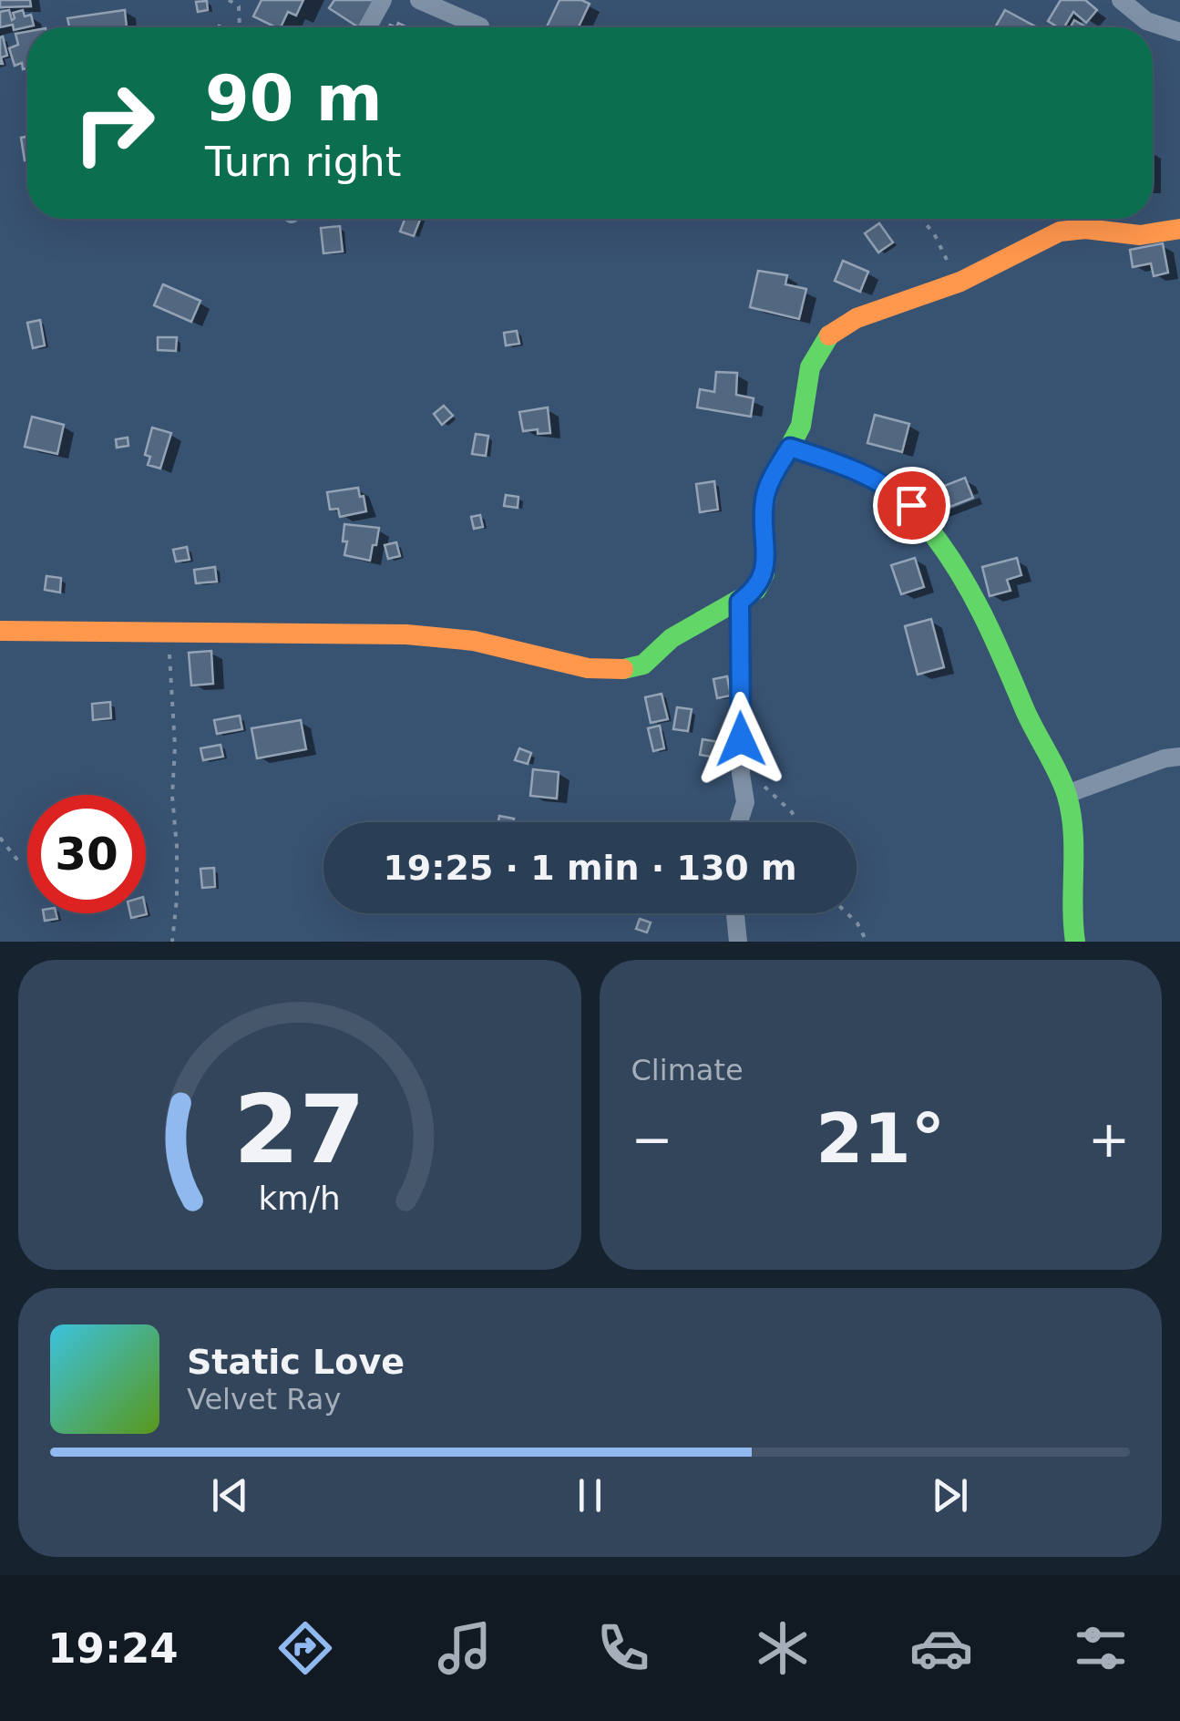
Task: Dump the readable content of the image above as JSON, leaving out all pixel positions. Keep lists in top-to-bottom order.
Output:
{
  "page": {
    "turn": ["90 m", "Turn right"],
    "limit": "30",
    "trip": "19:25 · 1 min · 130 m",
    "tile": "Climate",
    "heat": ["−", "21°", "+"],
    "song": ["Static Love", "Velvet Ray"],
    "tabs": "19:24",
    "gauge": ["27", "km/h"]
  }
}
